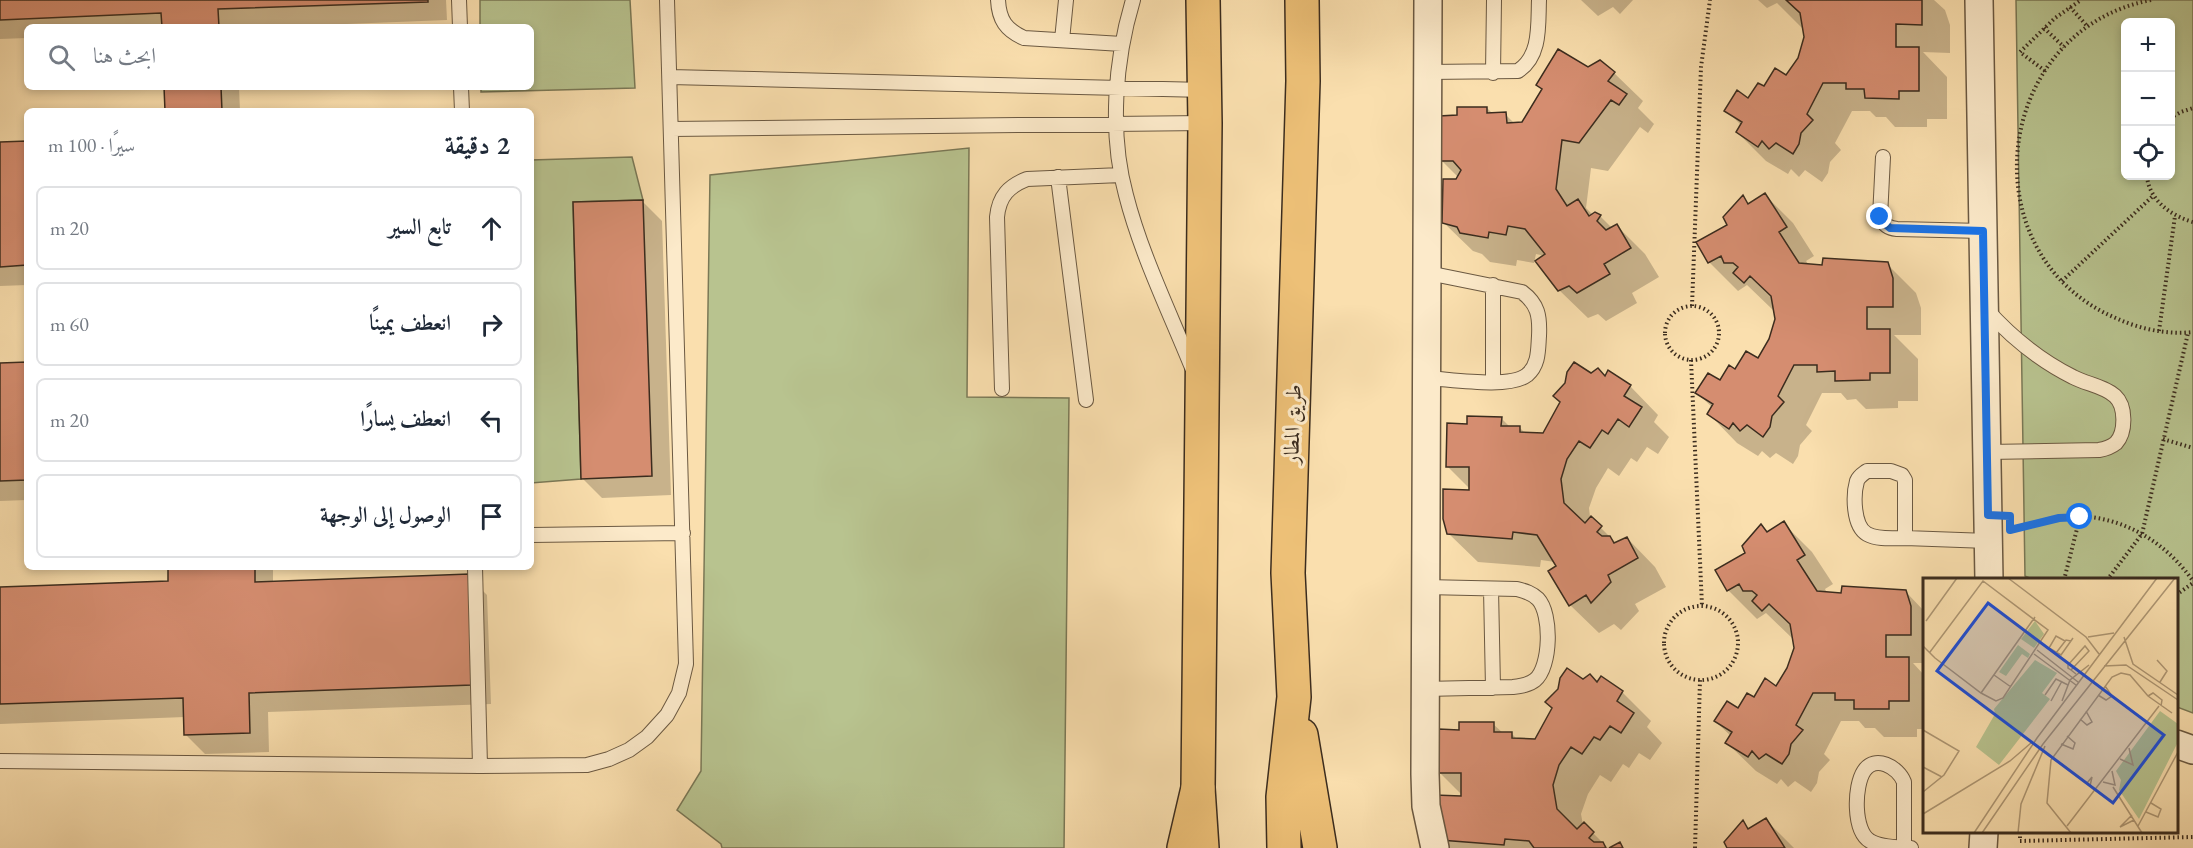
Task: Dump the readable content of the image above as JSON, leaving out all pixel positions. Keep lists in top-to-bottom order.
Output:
{
  "streets": {
    "highway": ["طريق المطار"]
  },
  "page": {
    "map_buttons": ["+", "−"],
    "search": "ابحث هنا",
    "heading": ["2 دقيقة", "سيرًا · 100 m"],
    "list": [
      ["تابع السير", "20 m"],
      ["انعطف يمينًا", "60 m"],
      ["انعطف يسارًا", "20 m"],
      "الوصول إلى الوجهة"
    ]
  }
}
